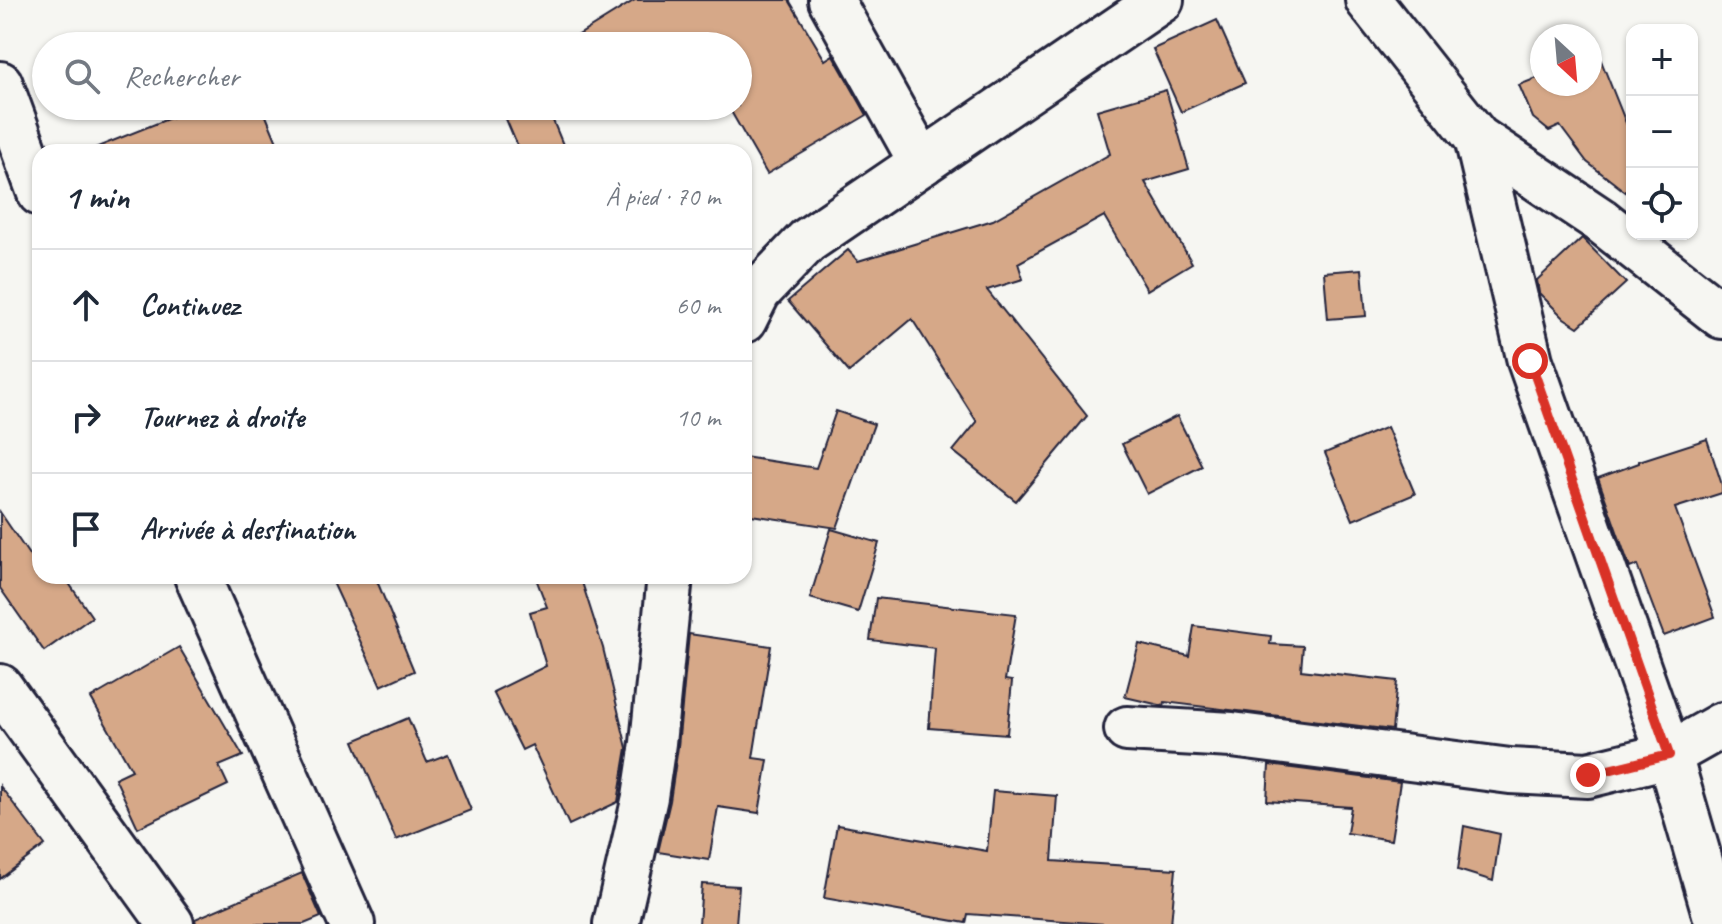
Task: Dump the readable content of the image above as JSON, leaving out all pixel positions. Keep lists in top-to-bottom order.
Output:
{
  "north": "bottom right",
  "page": {
    "map_buttons": ["+", "−"],
    "search": "Rechercher",
    "heading": ["1 min", "À pied · 70 m"],
    "list": [
      ["Continuez", "60 m"],
      ["Tournez à droite", "10 m"],
      "Arrivée à destination"
    ]
  }
}
